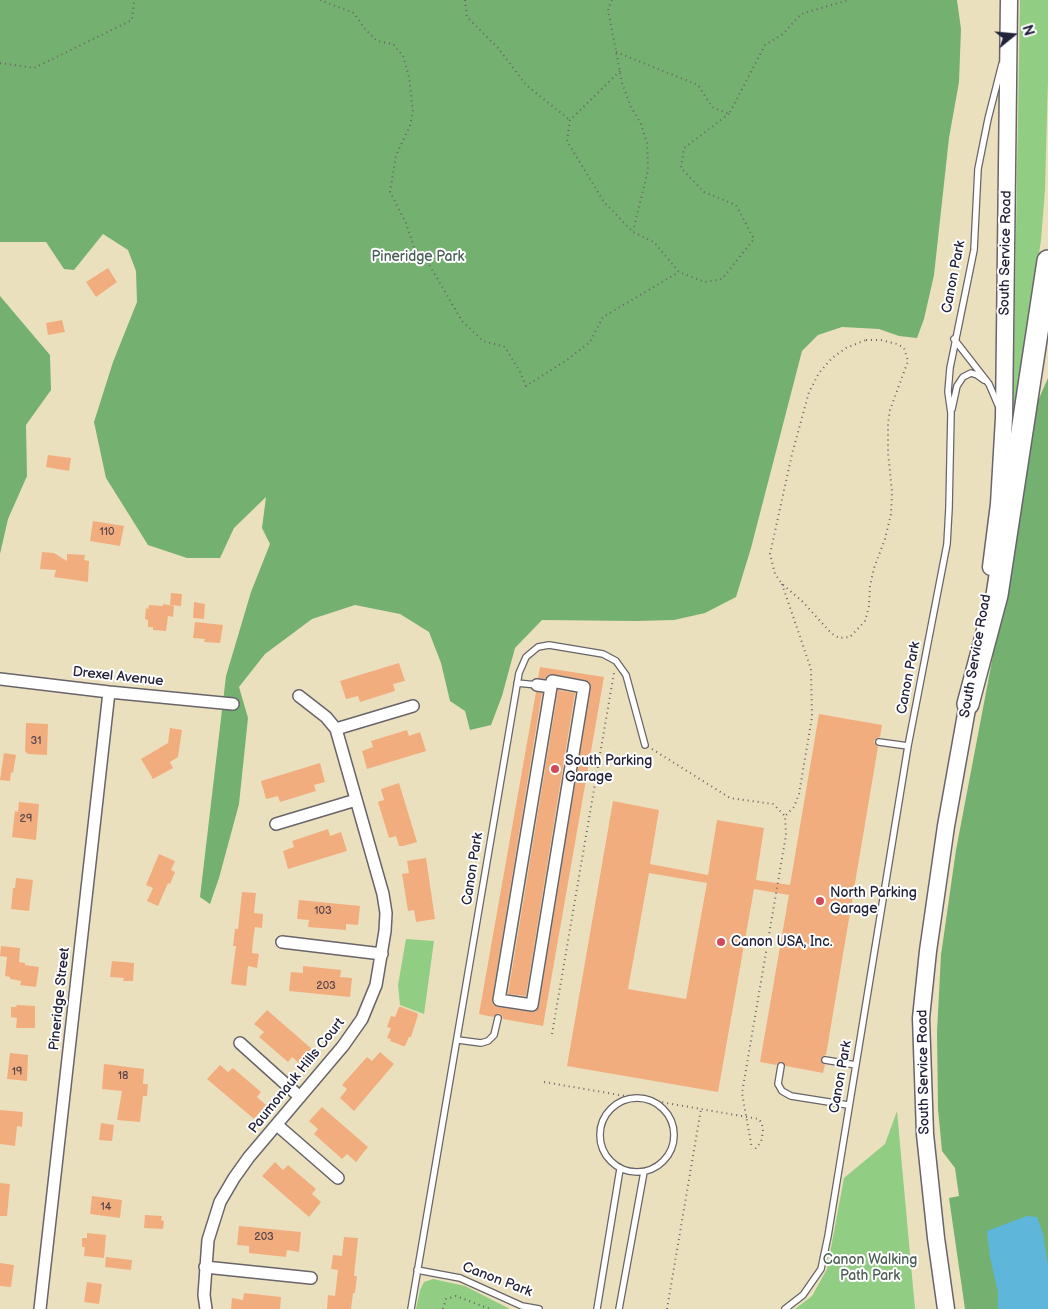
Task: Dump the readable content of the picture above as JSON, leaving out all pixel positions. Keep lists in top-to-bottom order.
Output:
{
  "streets": {
    "main road": ["South Service Road"],
    "street": ["Drexel Avenue", "Pineridge Street", "Paumonauk Hills Court"],
    "lane": ["Canon Park"]
  },
  "crossings": [
    ["South Service Road", "Canon Park"],
    ["Drexel Avenue", "Pineridge Street"]
  ],
  "parks": ["Pineridge Park", "Canon Walking Path Park"],
  "places": ["South Parking Garage", "North Parking Garage", "Canon USA, Inc."],
  "house_numbers": [
    "110",
    "31",
    "29",
    "103",
    "203",
    "19",
    "18",
    "14",
    "203"
  ],
  "north": "right"
}
